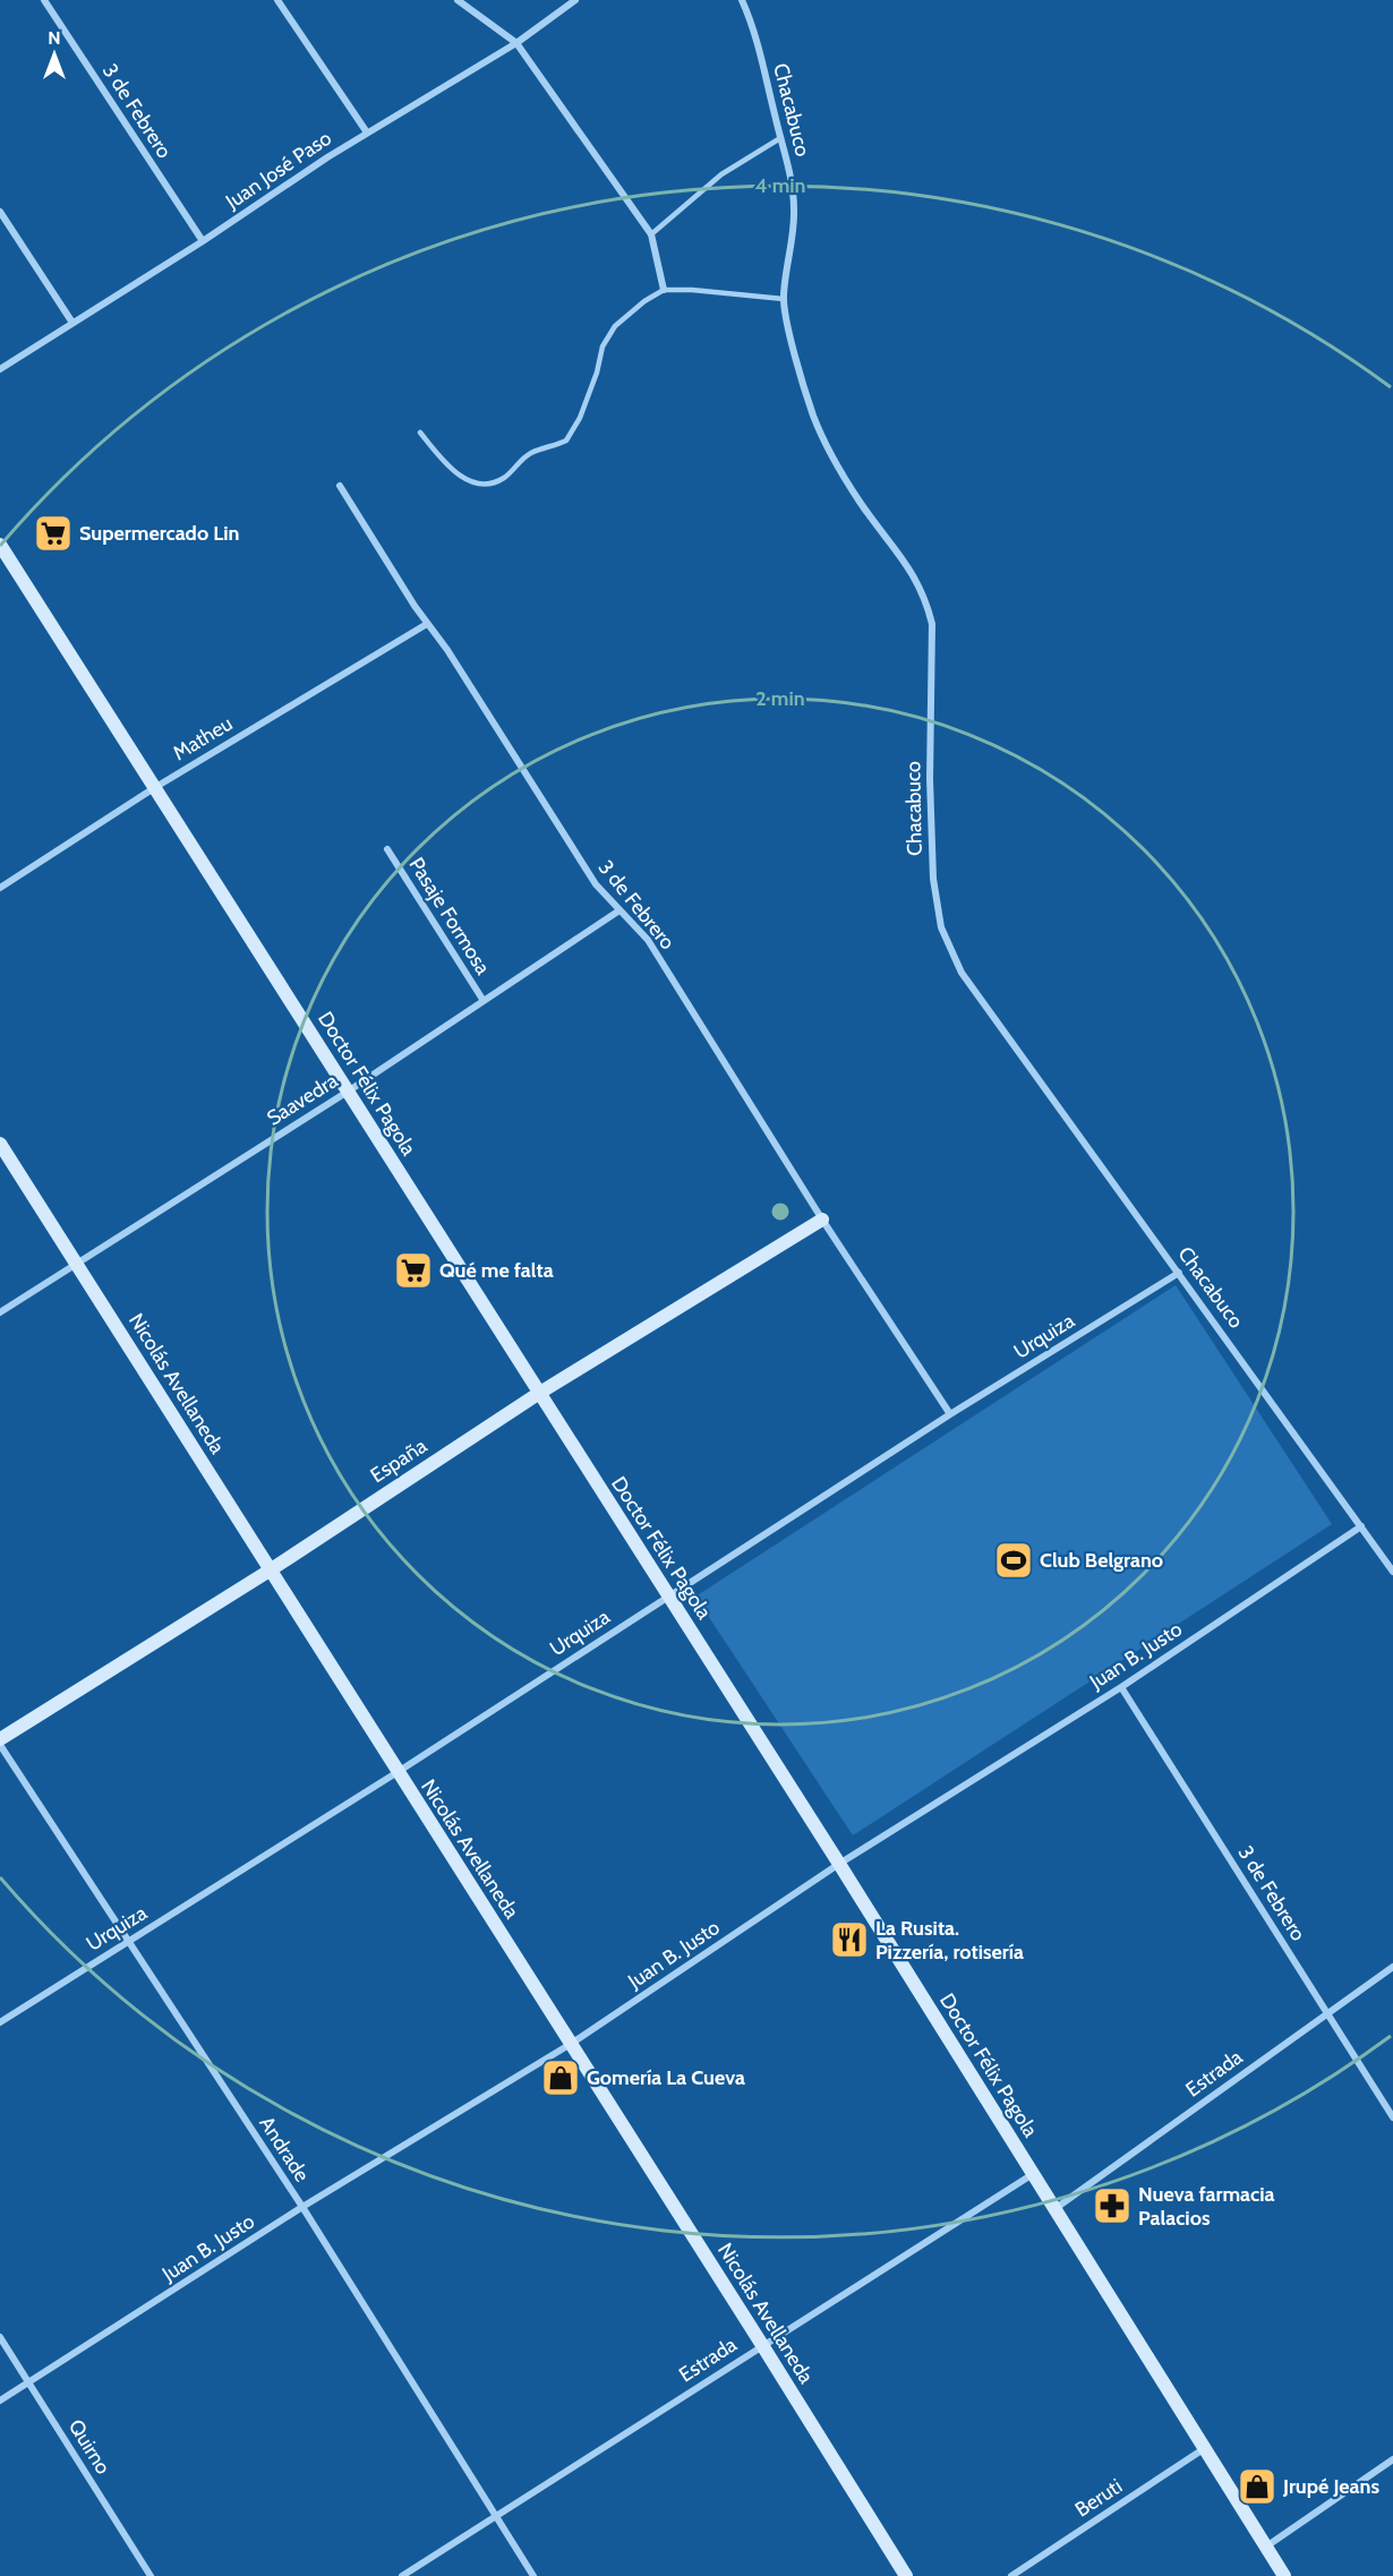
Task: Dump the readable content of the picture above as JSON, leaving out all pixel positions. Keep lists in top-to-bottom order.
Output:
{
  "streets": {
    "street": [
      "Chacabuco",
      "3 de Febrero",
      "Juan José Paso",
      "Matheu",
      "Pasaje Formosa",
      "Doctor Félix Pagola",
      "Saavedra",
      "Urquiza",
      "Nicolás Avellaneda",
      "España",
      "Juan B. Justo",
      "Estrada",
      "Andrade",
      "Quirno",
      "Beruti"
    ]
  },
  "crossings": [
    ["Chacabuco", "Urquiza"],
    ["Chacabuco", "Juan B. Justo"],
    ["3 de Febrero", "Juan José Paso"],
    ["3 de Febrero", "Matheu"],
    ["3 de Febrero", "Saavedra"],
    ["3 de Febrero", "Urquiza"],
    ["3 de Febrero", "España"],
    ["3 de Febrero", "Juan B. Justo"],
    ["3 de Febrero", "Estrada"],
    ["Matheu", "Doctor Félix Pagola"],
    ["Pasaje Formosa", "Saavedra"],
    ["Doctor Félix Pagola", "Saavedra"],
    ["Doctor Félix Pagola", "Urquiza"],
    ["Doctor Félix Pagola", "España"],
    ["Doctor Félix Pagola", "Juan B. Justo"],
    ["Doctor Félix Pagola", "Estrada"],
    ["Doctor Félix Pagola", "Beruti"],
    ["Saavedra", "Nicolás Avellaneda"],
    ["Urquiza", "Nicolás Avellaneda"],
    ["Urquiza", "Andrade"],
    ["Nicolás Avellaneda", "España"],
    ["Nicolás Avellaneda", "Juan B. Justo"],
    ["Nicolás Avellaneda", "Estrada"],
    ["España", "Andrade"],
    ["Juan B. Justo", "Andrade"],
    ["Juan B. Justo", "Quirno"],
    ["Estrada", "Andrade"]
  ],
  "places": {
    "supermarket": ["Supermercado Lin", "Qué me falta"],
    "sports": ["Club Belgrano"],
    "restaurant": ["La Rusita. Pizzería, rotisería"],
    "shop": ["Gomería La Cueva", "Jrupé Jeans"],
    "pharmacy": ["Nueva farmacia Palacios"]
  },
  "north": "top",
  "rings": ["4 min", "2 min"]
}
